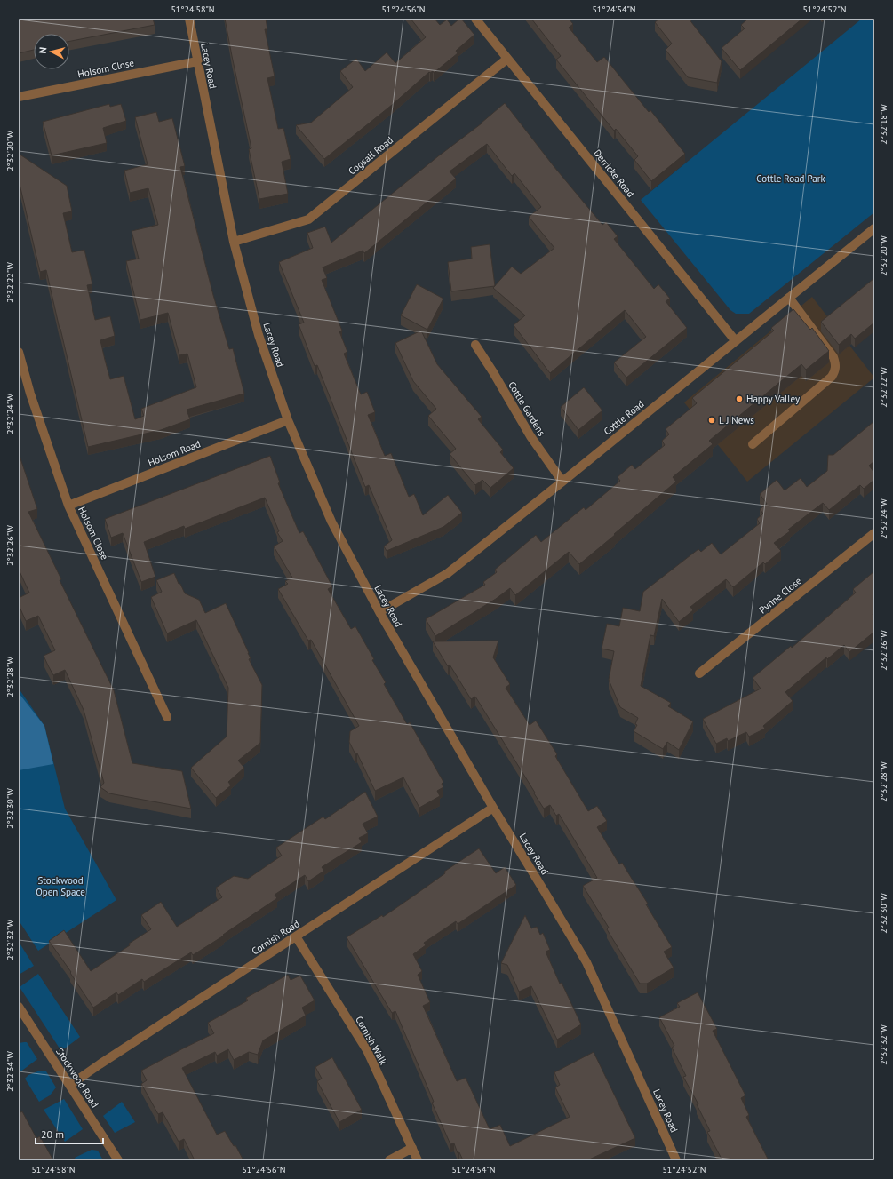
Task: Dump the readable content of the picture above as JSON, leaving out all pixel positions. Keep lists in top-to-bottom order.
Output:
{
  "streets": {
    "street": [
      "Lacey Road",
      "Holsom Close",
      "Cogsall Road",
      "Derricke Road",
      "Cottle Gardens",
      "Cottle Road",
      "Holsom Road",
      "Pynne Close",
      "Cornish Road",
      "Cornish Walk",
      "Stockwood Road"
    ]
  },
  "crossings": [
    ["Lacey Road", "Holsom Close"],
    ["Lacey Road", "Cogsall Road"],
    ["Lacey Road", "Cottle Road"],
    ["Lacey Road", "Holsom Road"],
    ["Lacey Road", "Cornish Road"],
    ["Holsom Close", "Holsom Road"],
    ["Cogsall Road", "Derricke Road"],
    ["Derricke Road", "Cottle Road"],
    ["Cottle Gardens", "Cottle Road"],
    ["Cornish Road", "Cornish Walk"],
    ["Cornish Road", "Stockwood Road"]
  ],
  "parks": ["Cottle Road Park", "Stockwood Open Space"],
  "places": ["Happy Valley", "L J News"],
  "scale_bar": "20 m",
  "north": "left",
  "coordinates": [
    "51°24'58\"N",
    "51°24'56\"N",
    "51°24'54\"N",
    "51°24'52\"N",
    "2°32'18\"W",
    "2°32'20\"W",
    "2°32'22\"W",
    "2°32'24\"W",
    "2°32'26\"W",
    "2°32'28\"W",
    "2°32'30\"W",
    "2°32'32\"W",
    "2°32'34\"W"
  ]
}
